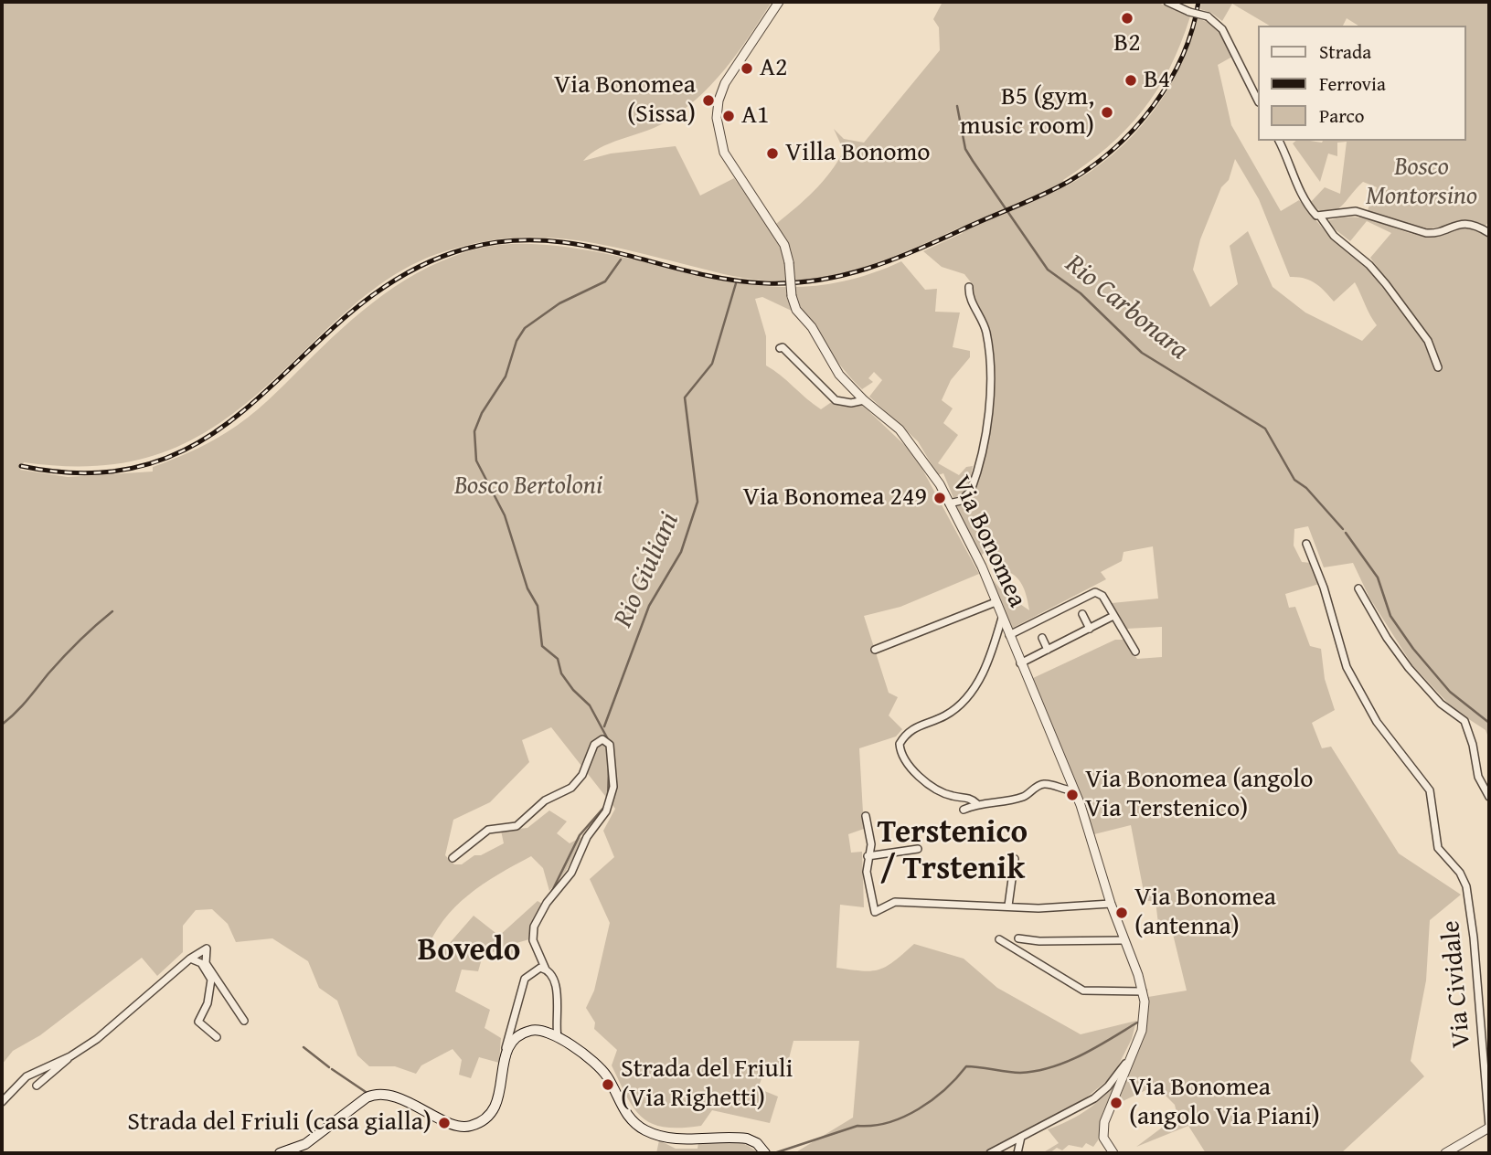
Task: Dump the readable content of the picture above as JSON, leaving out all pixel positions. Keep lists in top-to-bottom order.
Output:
{
  "streets": {
    "street": ["Via Bonomea", "Via Cividale"]
  },
  "districts": ["Terstenico / Trstenik", "Bovedo"],
  "water": ["Rio Carbonara", "Rio Giuliani"],
  "parks": ["Bosco Montorsino", "Bosco Bertoloni"],
  "places": [
    "B2",
    "A2",
    "B4",
    "Via Bonomea (Sissa)",
    "B5 (gym, music room)",
    "A1",
    "Villa Bonomo",
    "Via Bonomea 249",
    "Via Bonomea (angolo Via Terstenico)",
    "Via Bonomea (antenna)",
    "Strada del Friuli (Via Righetti)",
    "Via Bonomea (angolo Via Piani)",
    "Strada del Friuli (casa gialla)"
  ],
  "legend": ["Strada", "Ferrovia", "Parco"]
}
